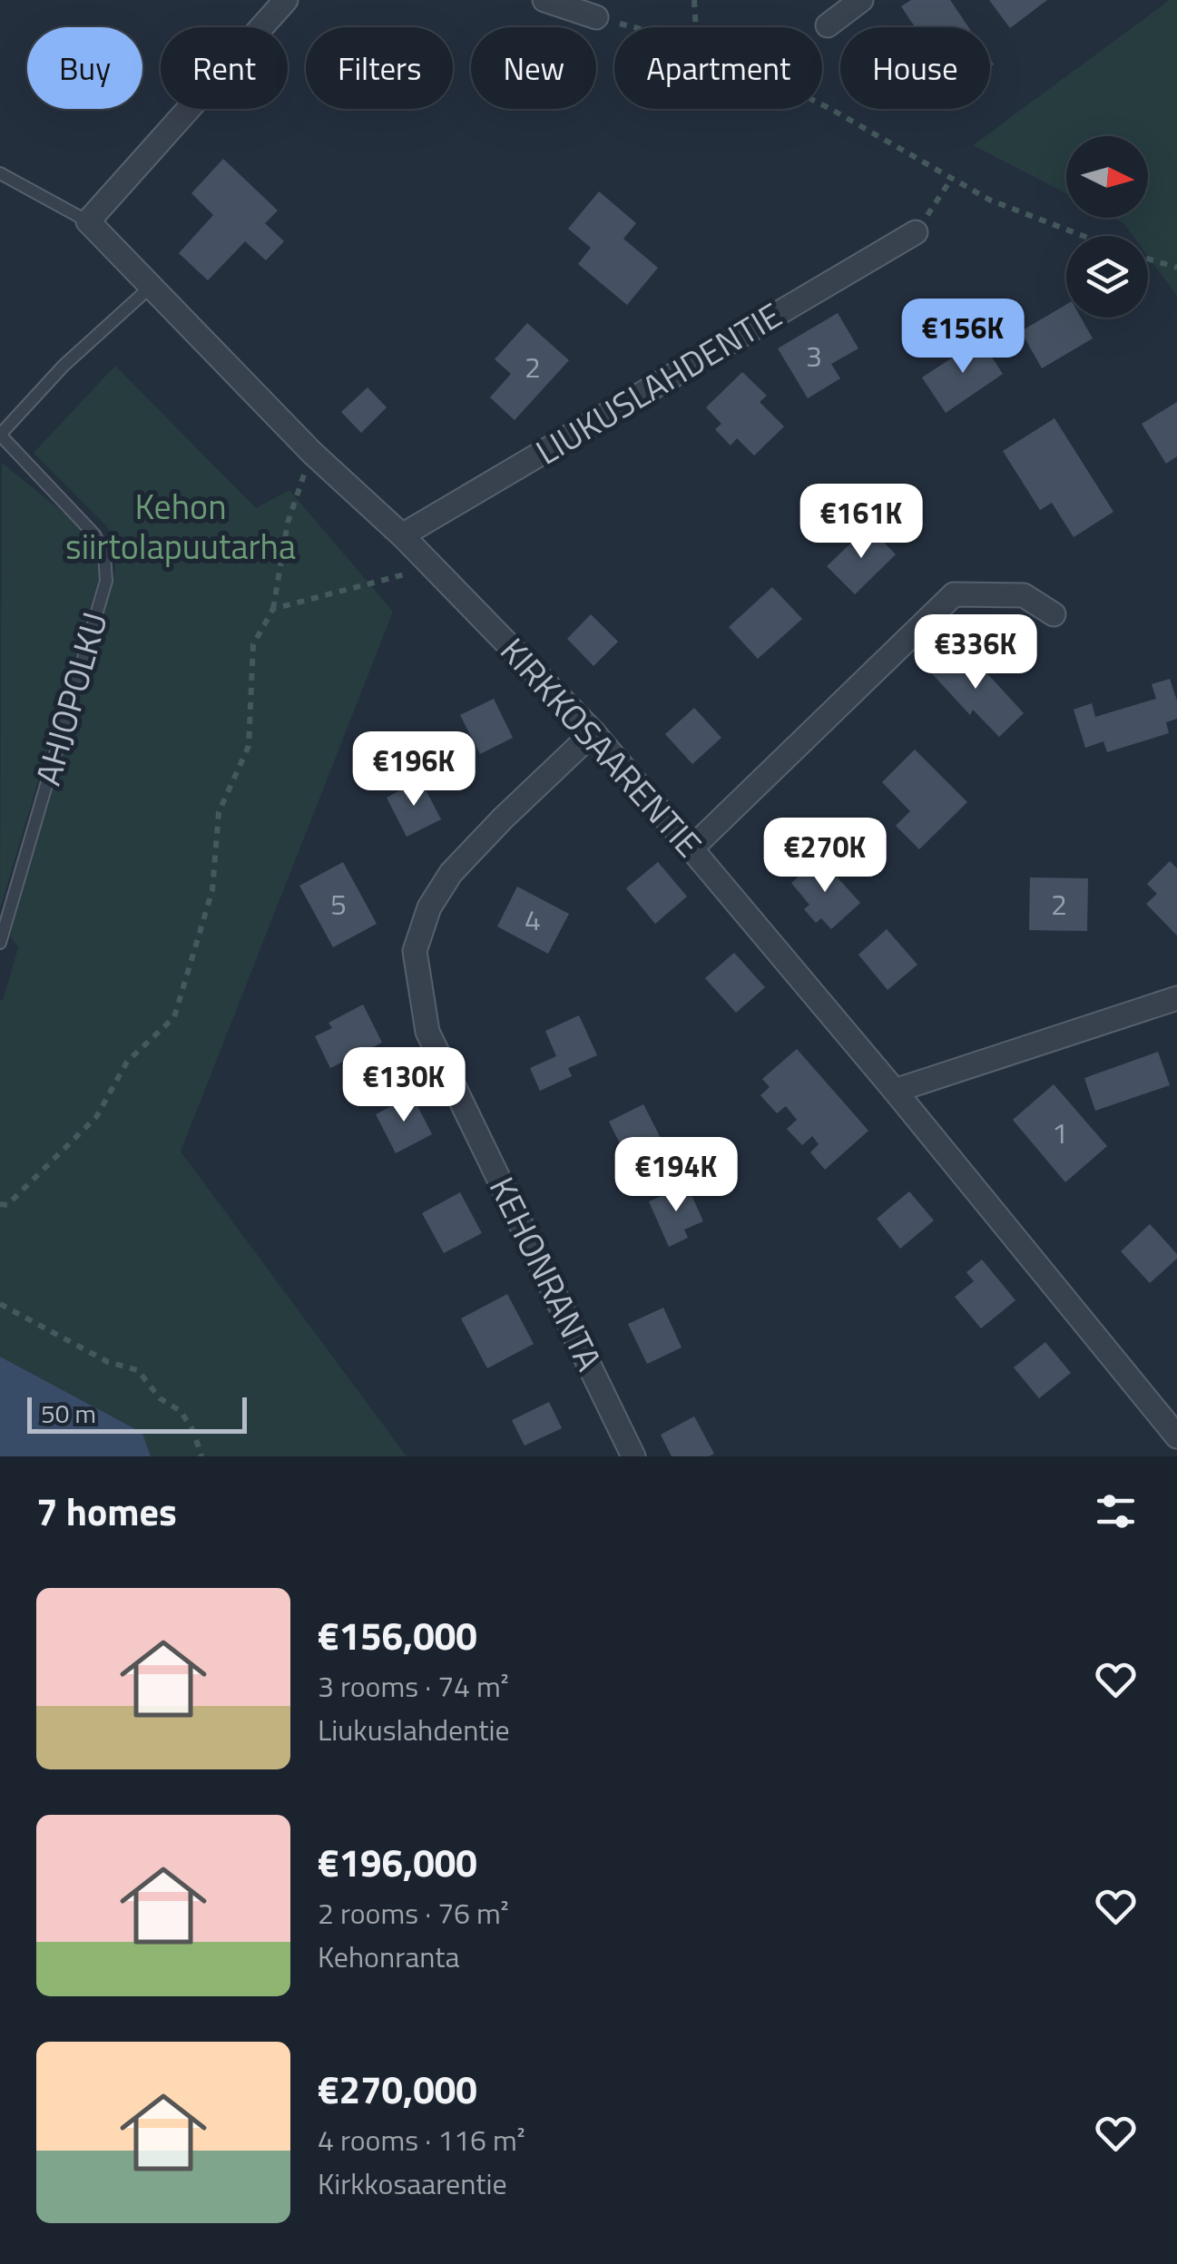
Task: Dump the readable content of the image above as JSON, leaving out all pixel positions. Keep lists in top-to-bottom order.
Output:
{
  "streets": {
    "street": ["LIUKUSLAHDENTIE", "KIRKKOSAARENTIE", "KEHONRANTA"],
    "lane": ["AHJOPOLKU"]
  },
  "crossings": [
    ["LIUKUSLAHDENTIE", "KIRKKOSAARENTIE"],
    ["KIRKKOSAARENTIE", "KEHONRANTA"]
  ],
  "parks": ["Kehon siirtolapuutarha"],
  "house_numbers": [
    "3",
    "2",
    "5",
    "2",
    "4",
    "1"
  ],
  "scale_bar": "50 m",
  "north": "right",
  "page": {
    "chip": [
      "Buy",
      "Rent",
      "Filters",
      "New",
      "Apartment",
      "House"
    ],
    "price": [
      "€156K",
      "€161K",
      "€336K",
      "€196K",
      "€270K",
      "€130K",
      "€194K"
    ],
    "scale": "50 m",
    "heading": "7 homes",
    "list": [
      {
        "name": "€156,000",
        "note": "3 rooms · 74 m² · Liukuslahdentie"
      },
      {
        "name": "€196,000",
        "note": "2 rooms · 76 m² · Kehonranta"
      },
      {
        "name": "€270,000",
        "note": "4 rooms · 116 m² · Kirkkosaarentie"
      }
    ]
  }
}
